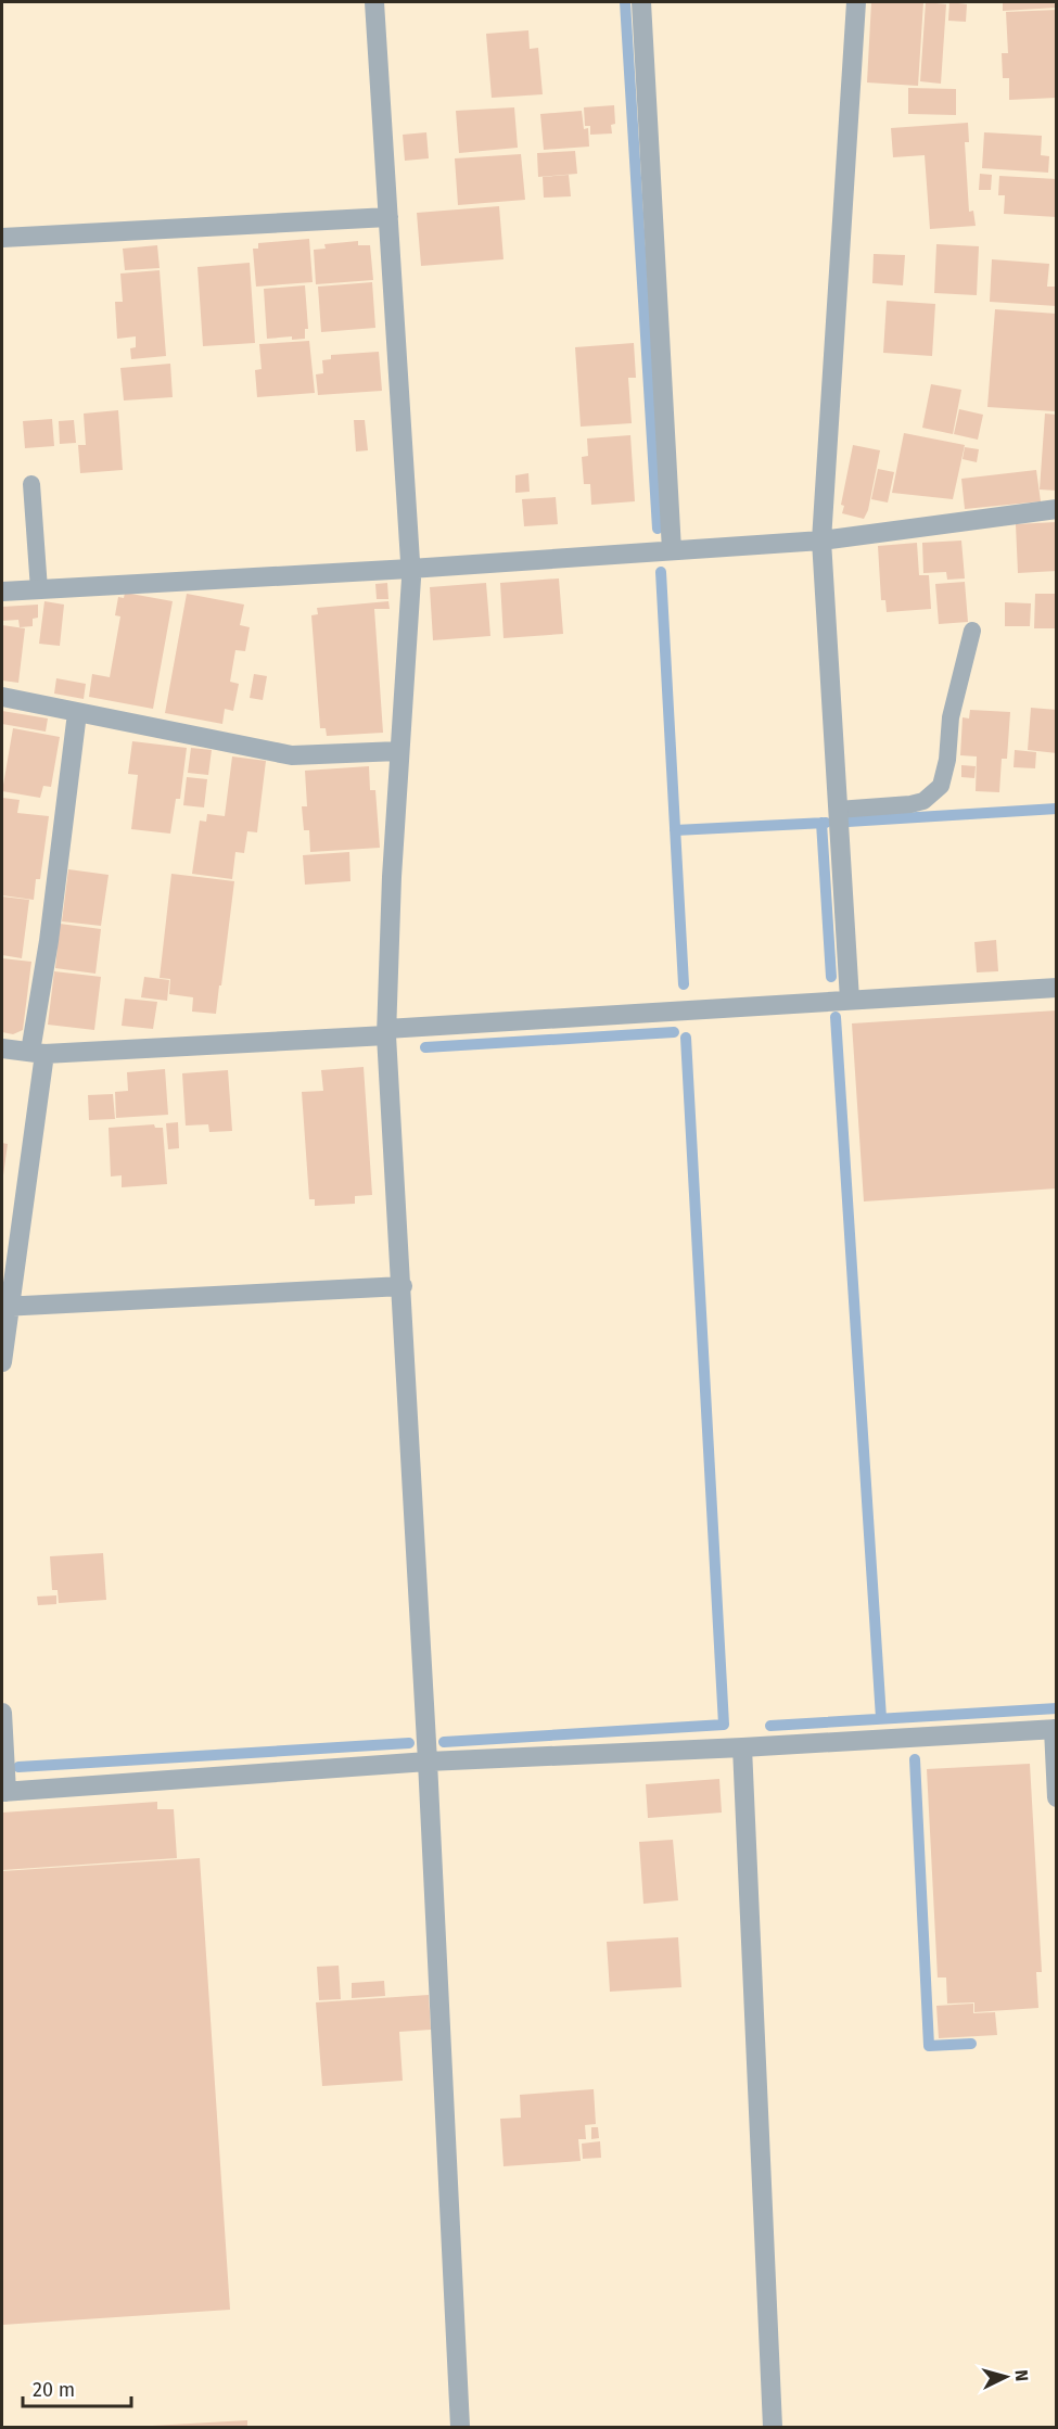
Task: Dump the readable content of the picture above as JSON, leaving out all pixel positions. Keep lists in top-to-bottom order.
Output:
{
  "scale_bar": "20 m",
  "north": "right"
}
